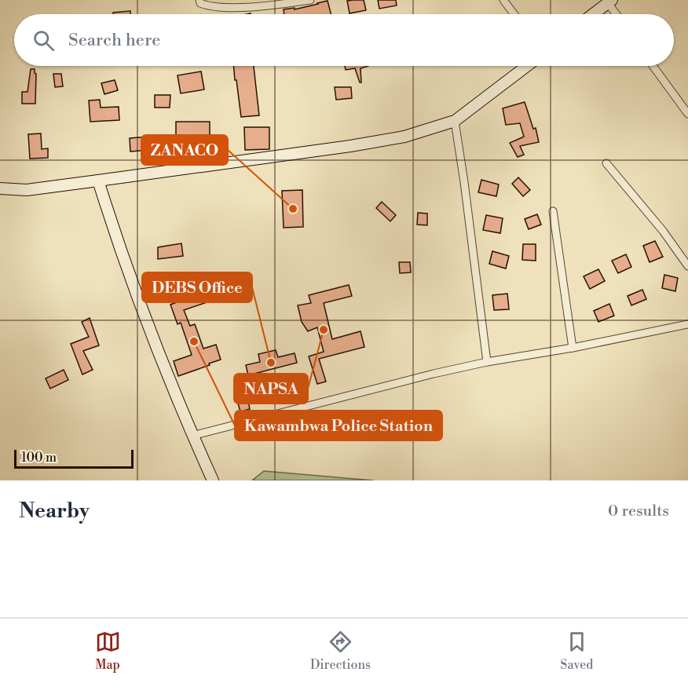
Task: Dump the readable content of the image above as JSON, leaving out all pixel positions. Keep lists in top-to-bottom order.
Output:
{
  "places": [
    "ZANACO",
    "NAPSA",
    "Kawambwa Police Station",
    "DEBS Office"
  ],
  "scale_bar": "100 m",
  "page": {
    "search": "Search here",
    "scale": "100 m",
    "heading": ["Nearby", "0 results"],
    "nav": ["Map", "Directions", "Saved"]
  }
}
